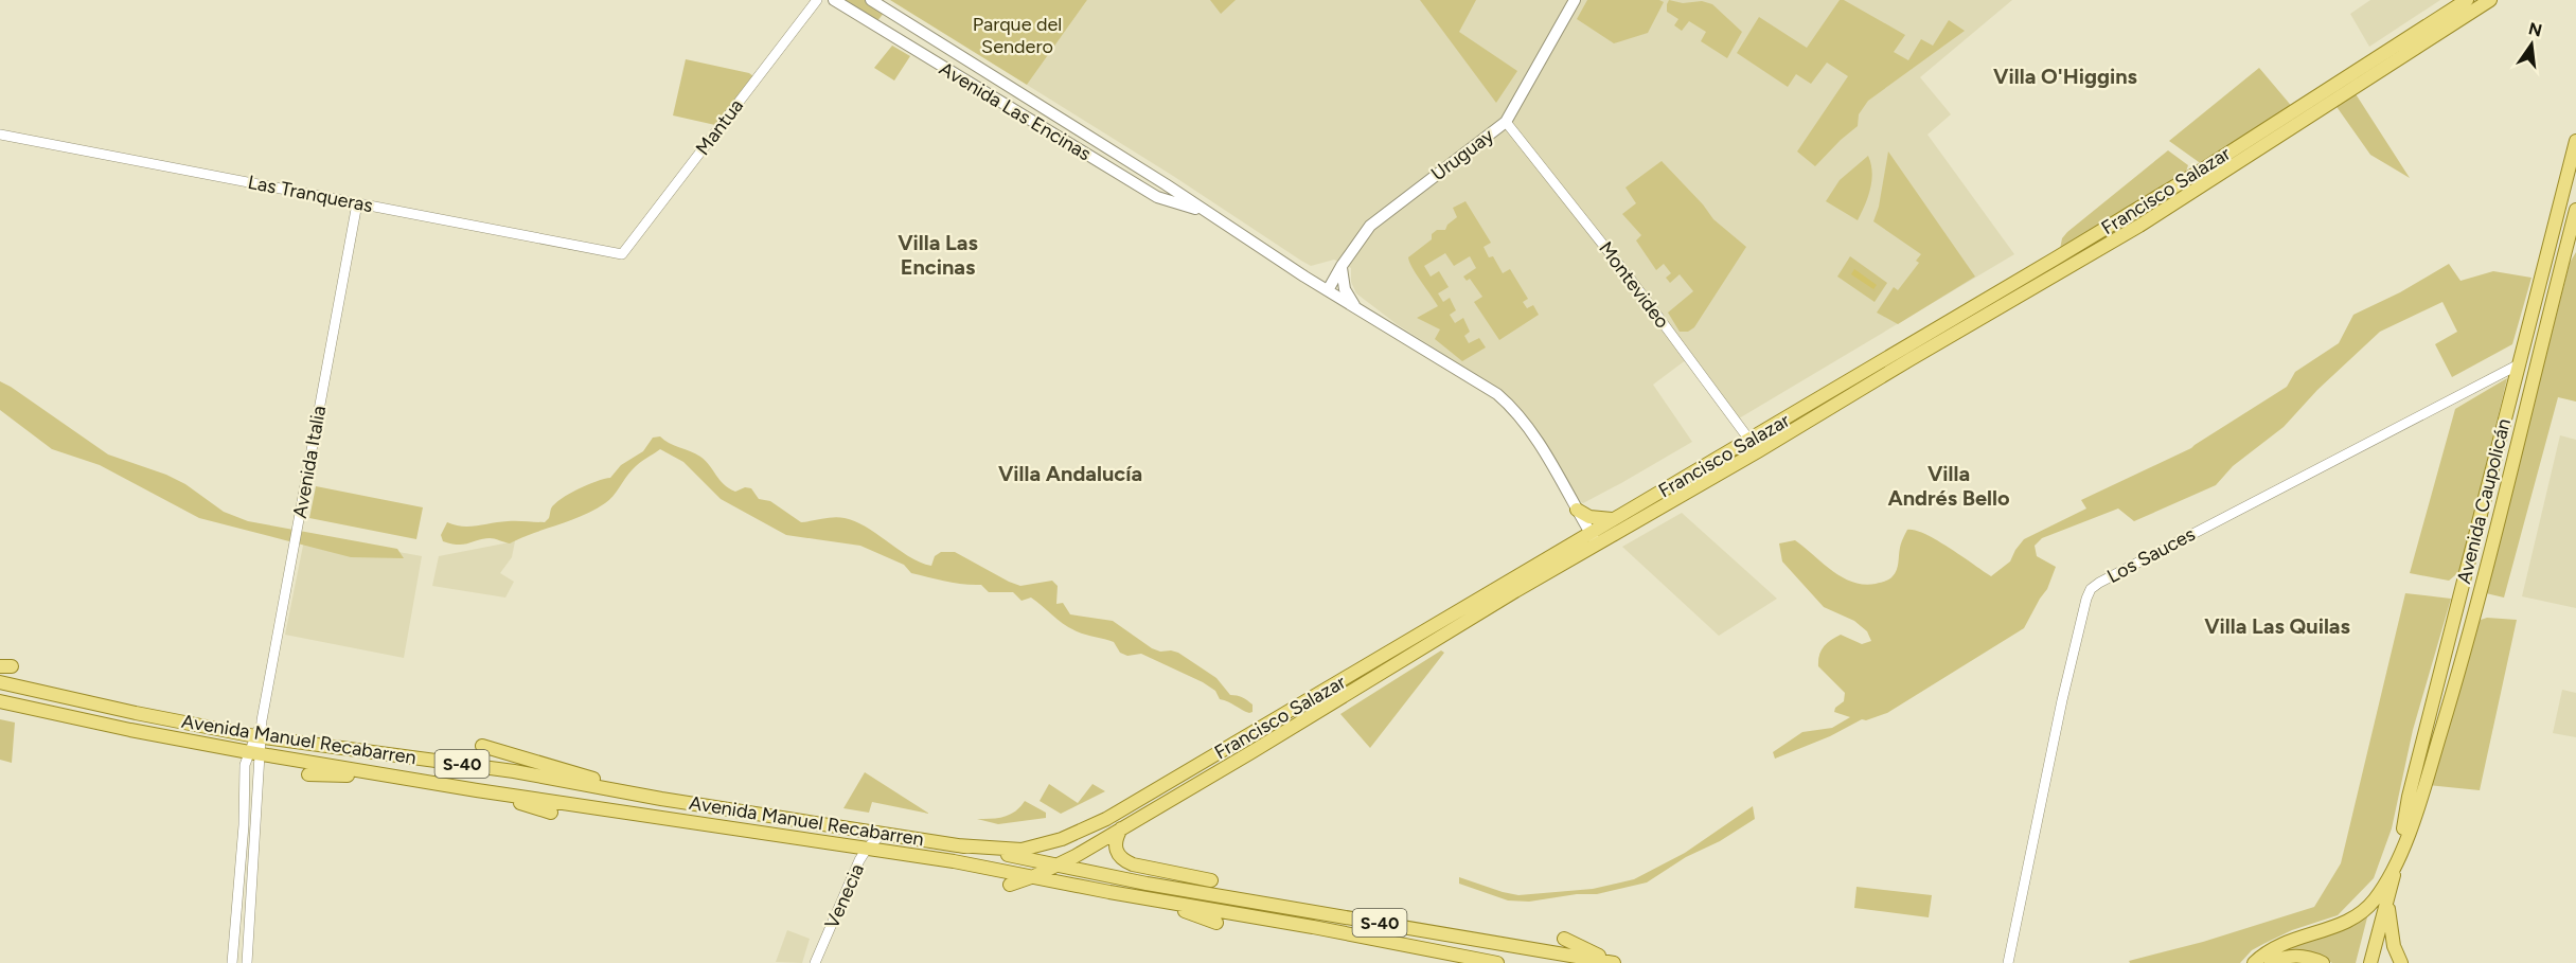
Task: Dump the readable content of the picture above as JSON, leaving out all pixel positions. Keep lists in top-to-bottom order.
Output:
{
  "streets": {
    "main road": [
      "Avenida Las Encinas",
      "Uruguay",
      "Francisco Salazar",
      "Avenida Caupolicán",
      "Avenida Manuel Recabarren",
      "S-40"
    ],
    "street": [
      "Mantua",
      "Las Tranqueras",
      "Montevideo",
      "Avenida Italia",
      "Los Sauces",
      "Venecia"
    ]
  },
  "crossings": [
    ["Avenida Las Encinas", "Uruguay"],
    ["Avenida Las Encinas", "Francisco Salazar"],
    ["Mantua", "Las Tranqueras"],
    ["Uruguay", "Montevideo"],
    ["Francisco Salazar", "Montevideo"],
    ["Francisco Salazar", "Avenida Manuel Recabarren"],
    ["Las Tranqueras", "Avenida Italia"],
    ["Avenida Italia", "Avenida Manuel Recabarren"],
    ["Avenida Caupolicán", "Los Sauces"],
    ["Avenida Manuel Recabarren", "Venecia"]
  ],
  "districts": [
    "Villa O'Higgins",
    "Villa Las Encinas",
    "Villa Andalucía",
    "Villa Andrés Bello",
    "Villa Las Quilas"
  ],
  "parks": ["Parque del Sendero"],
  "north": "top"
}
